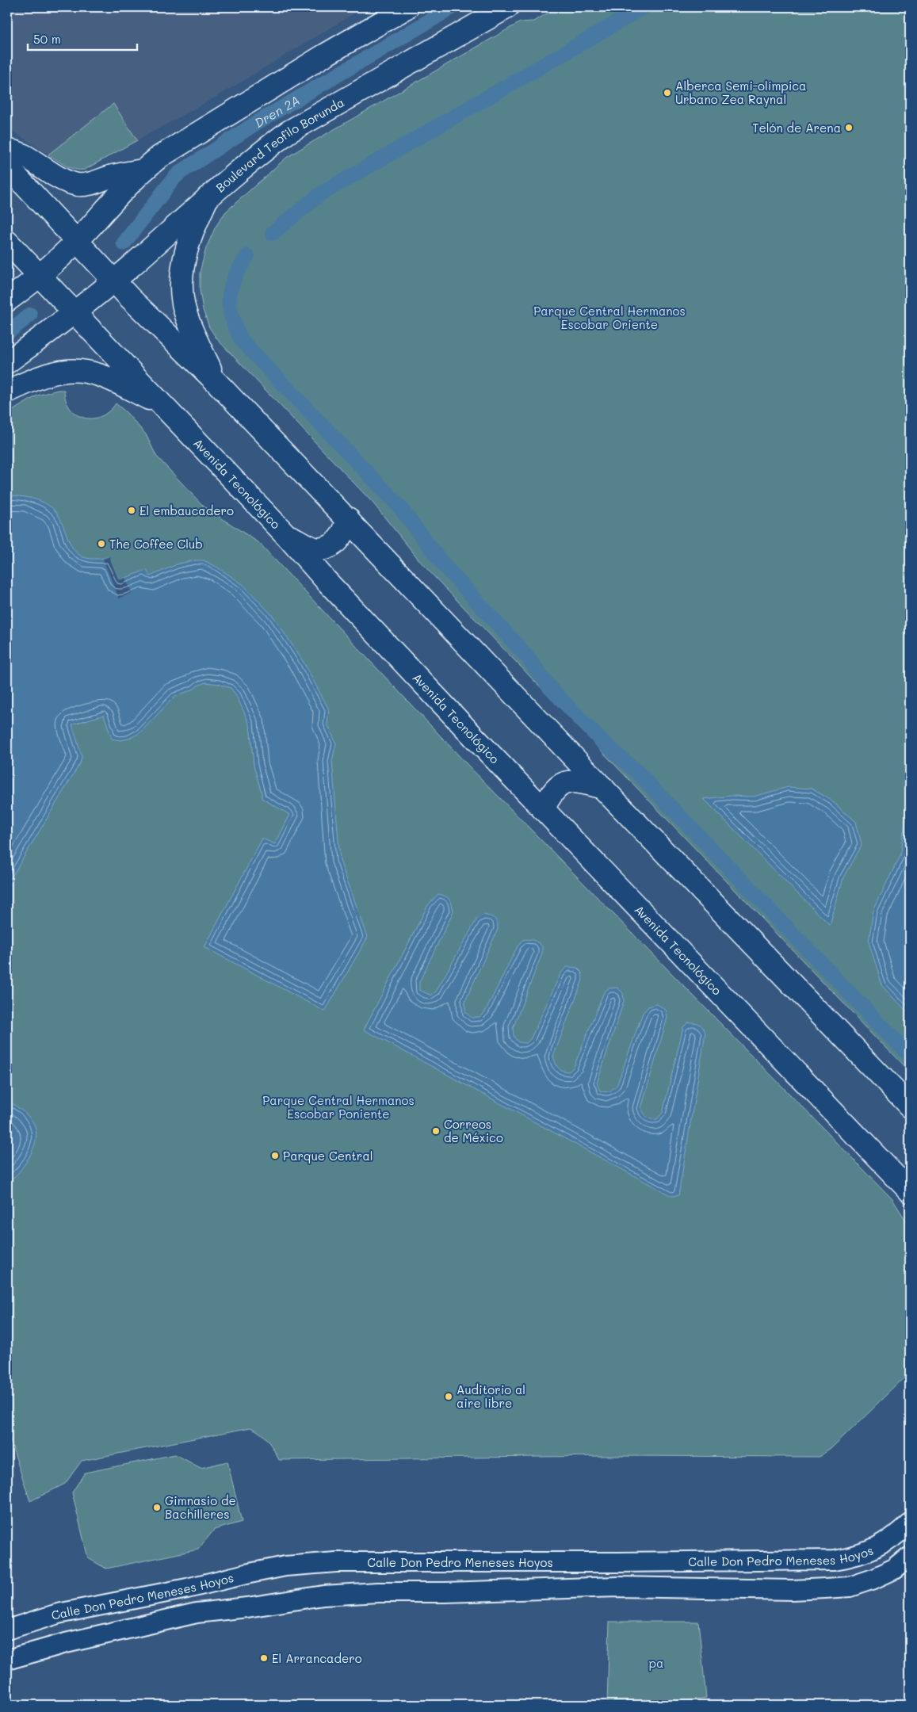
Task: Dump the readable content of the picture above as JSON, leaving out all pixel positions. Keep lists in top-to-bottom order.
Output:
{
  "streets": {
    "main road": ["Boulevard Teofilo Borunda", "Avenida Tecnológico"],
    "street": ["Calle Don Pedro Meneses Hoyos"]
  },
  "crossings": [
    ["Boulevard Teofilo Borunda", "Avenida Tecnológico"]
  ],
  "water": ["Dren 2A"],
  "parks": ["Parque Central Hermanos Escobar Oriente", "Parque Central Hermanos Escobar Poniente", "pa"],
  "places": [
    "Alberca Semi-olímpica Urbano Zea Raynal",
    "Telón de Arena",
    "El embaucadero",
    "The Coffee Club",
    "Correos de México",
    "Parque Central",
    "Auditorio al aire libre",
    "Gimnasio de Bachilleres",
    "El Arrancadero"
  ],
  "scale_bar": "50 m"
}
